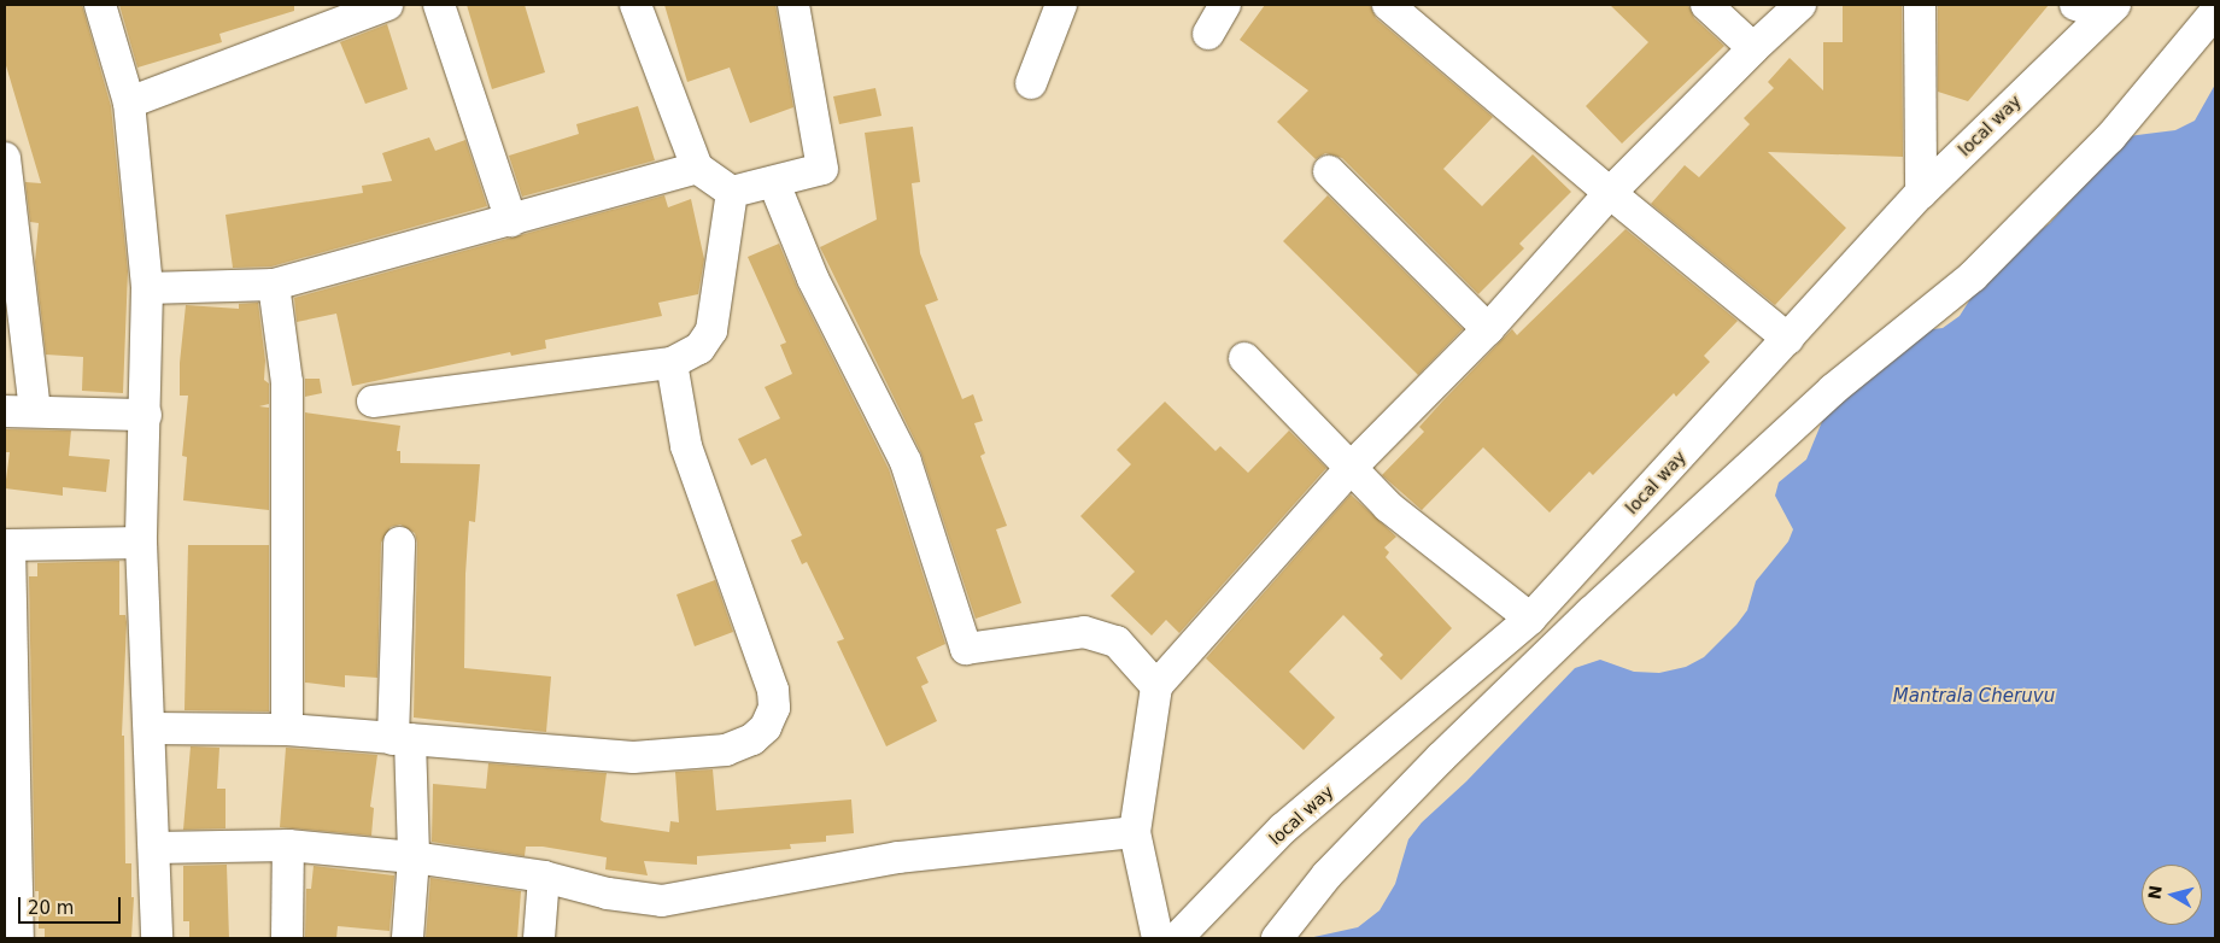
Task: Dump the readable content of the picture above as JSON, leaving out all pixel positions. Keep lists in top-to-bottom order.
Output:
{
  "streets": {
    "street": ["local way"]
  },
  "water": ["Mantrala Cheruvu"],
  "scale_bar": "20 m",
  "north": "left"
}
